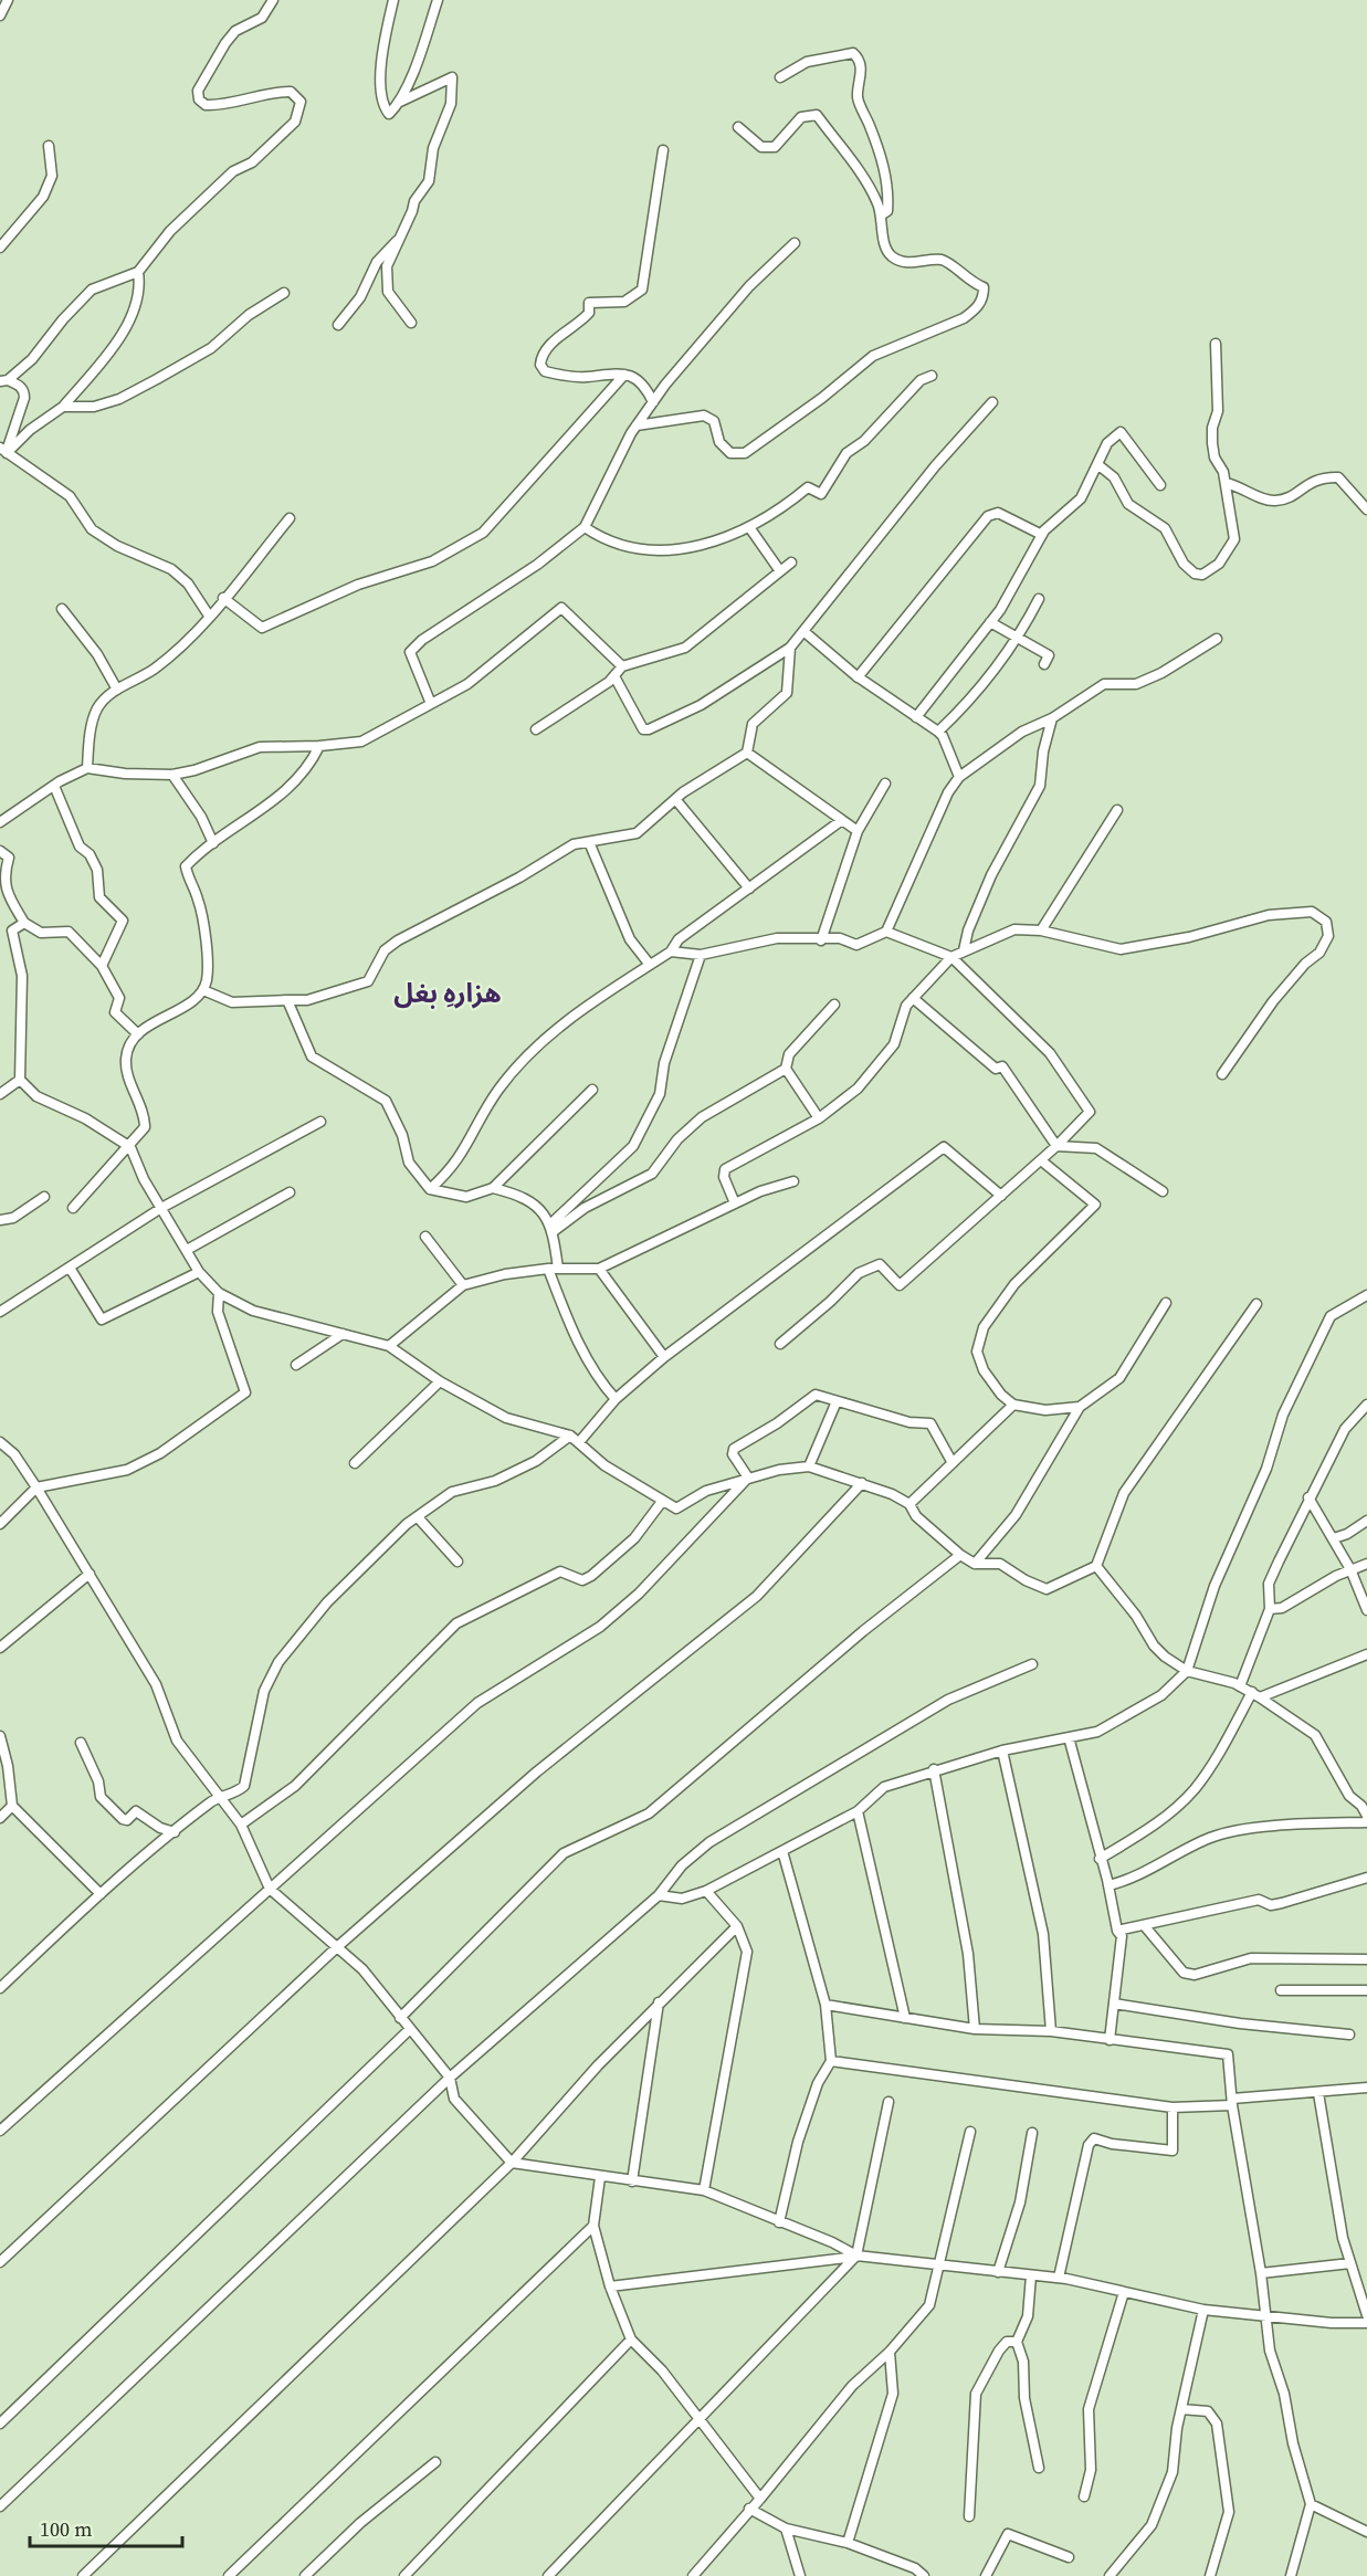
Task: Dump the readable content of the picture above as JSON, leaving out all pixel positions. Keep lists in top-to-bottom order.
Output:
{
  "districts": ["هزارهِ بغل"],
  "scale_bar": "100 m"
}
